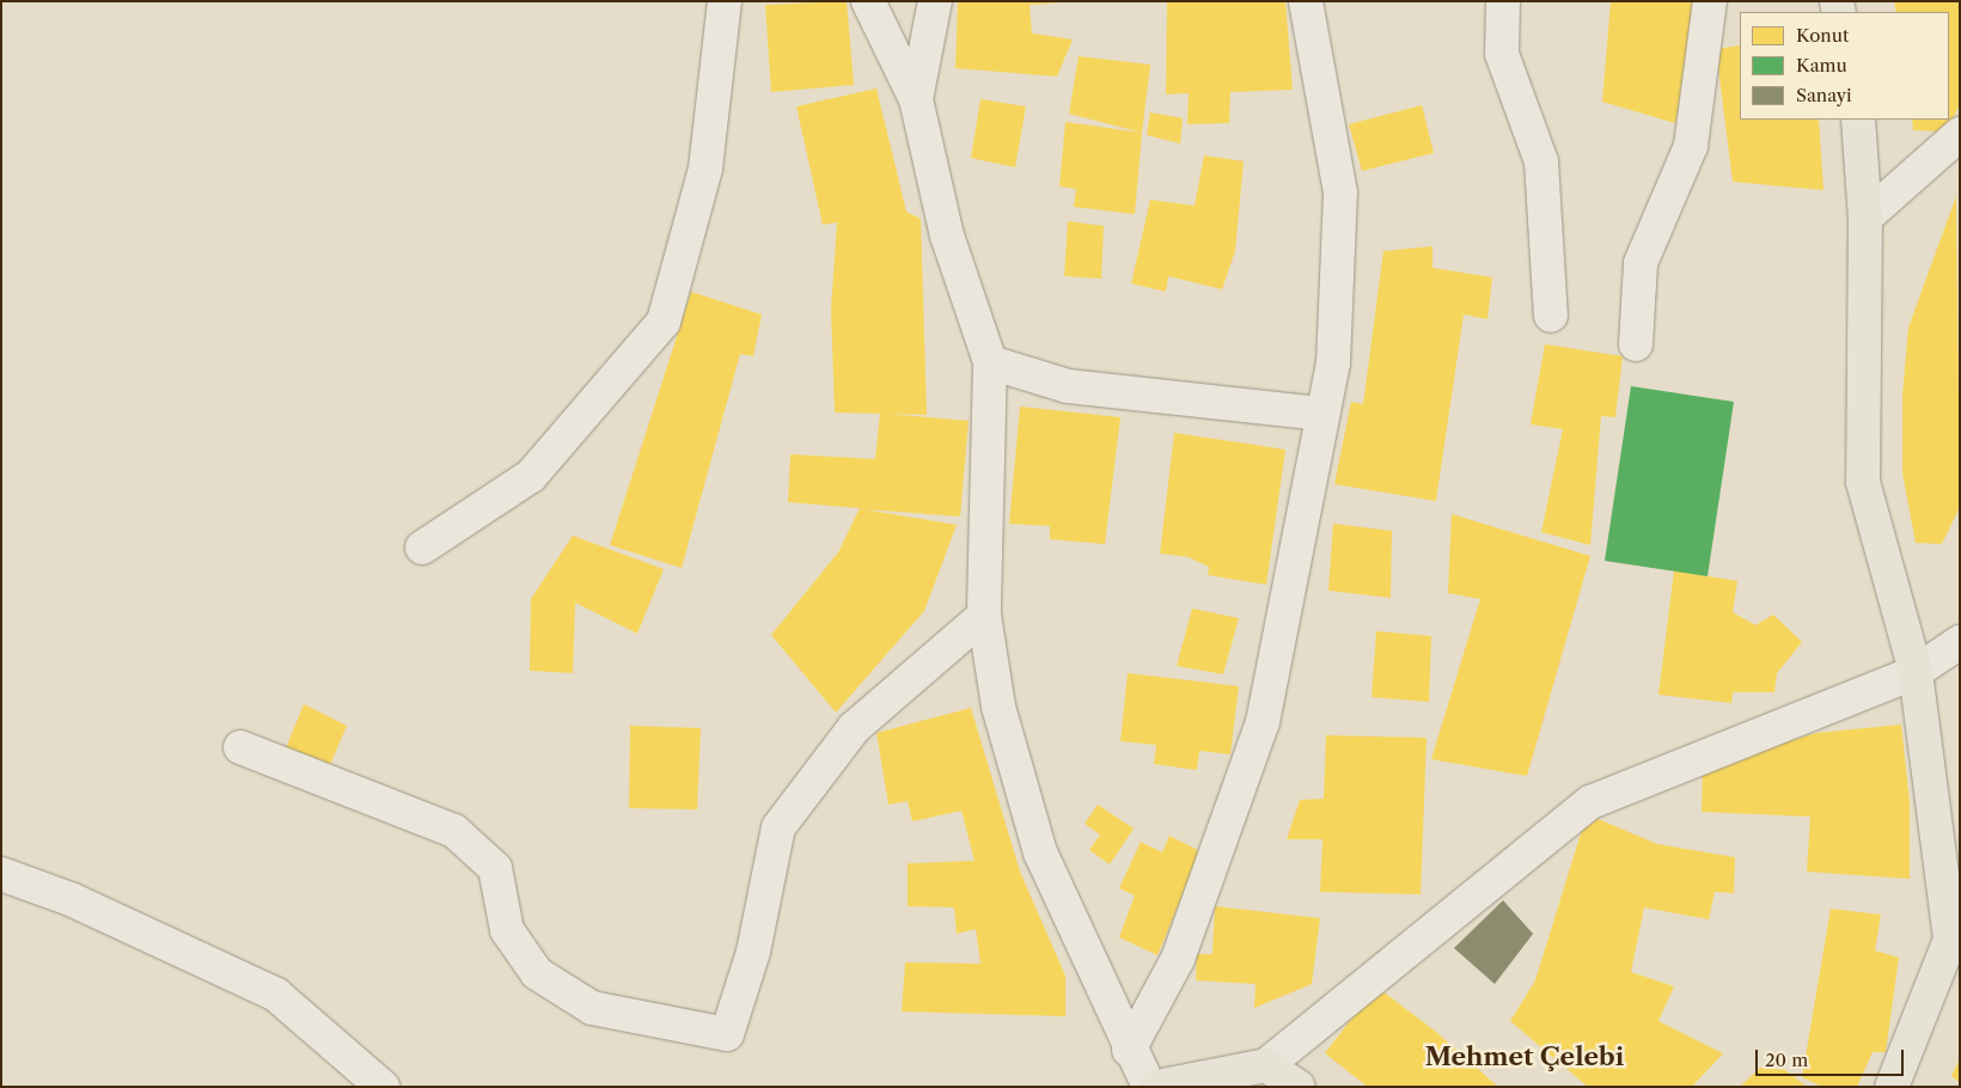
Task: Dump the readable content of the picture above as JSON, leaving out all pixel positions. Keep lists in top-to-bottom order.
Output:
{
  "districts": ["Mehmet Çelebi"],
  "legend": ["Konut", "Kamu", "Sanayi"],
  "scale_bar": "20 m"
}
